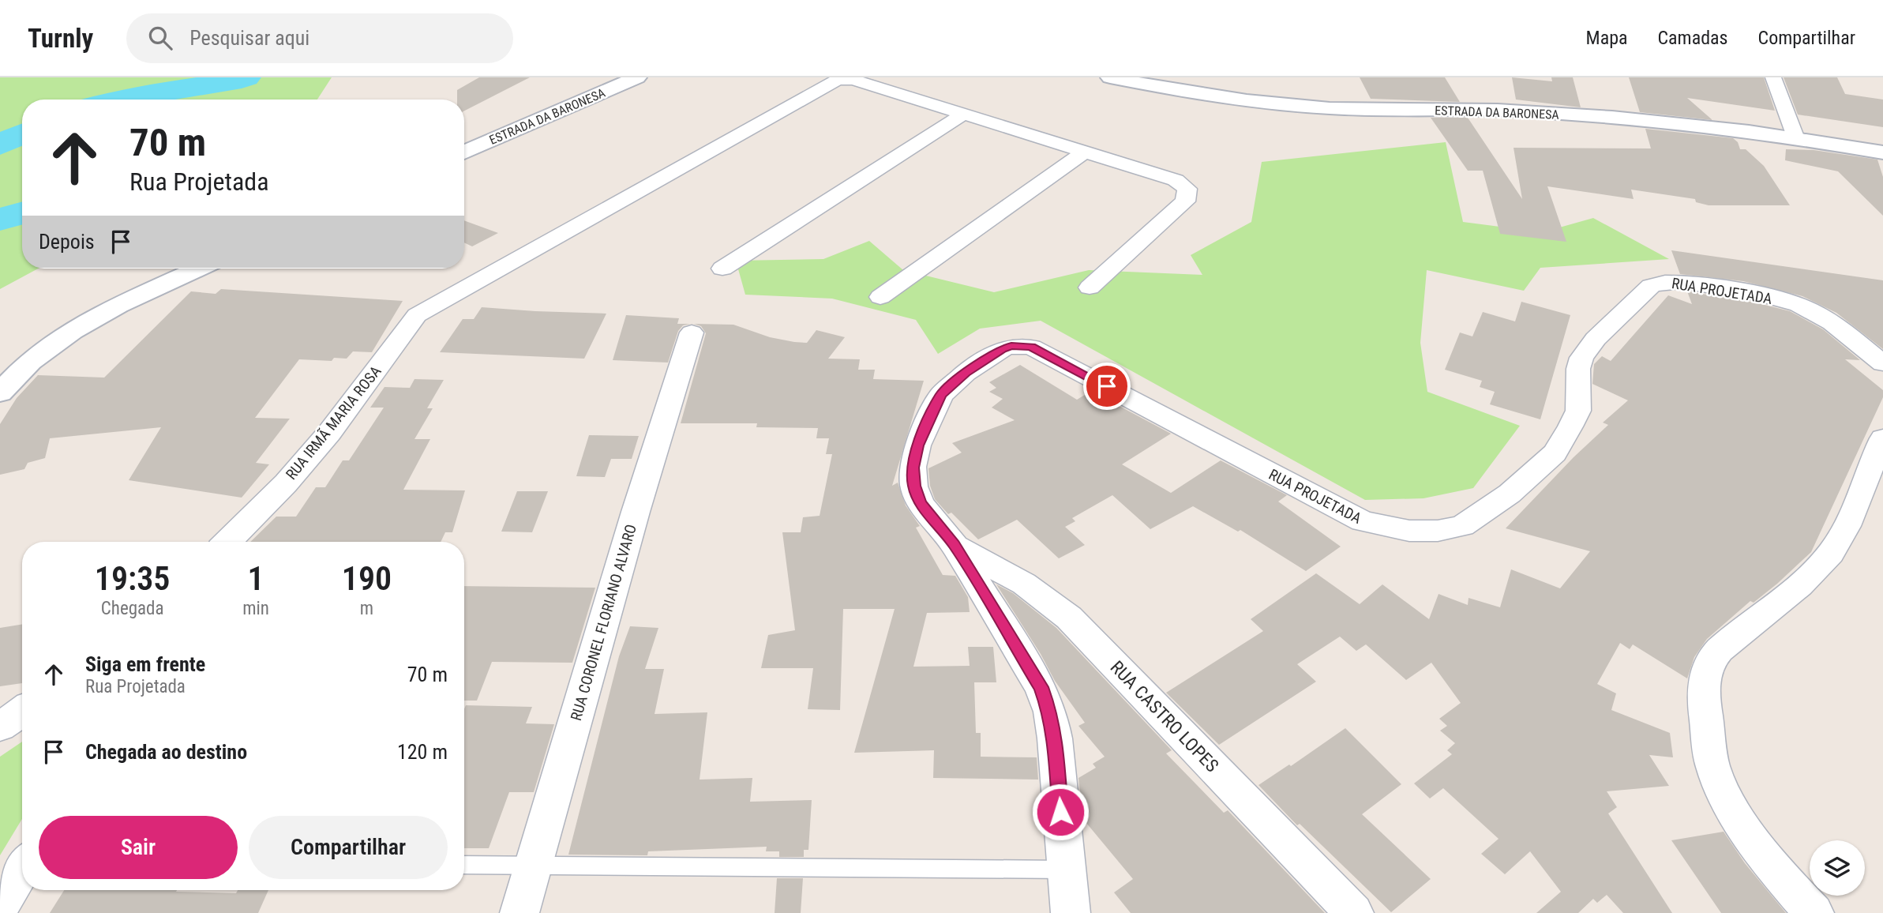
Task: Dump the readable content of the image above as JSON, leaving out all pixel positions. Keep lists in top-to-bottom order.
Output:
{
  "streets": {
    "main road": ["ESTRADA DA BARONESA"],
    "street": [
      "RUA PROJETADA",
      "RUA IRMÃ MARIA ROSA",
      "RUA CORONEL FLORIANO ALVARO",
      "RUA CASTRO LOPES"
    ]
  },
  "crossings": [
    ["RUA PROJETADA", "RUA CASTRO LOPES"]
  ],
  "page": {
    "header": "Turnly",
    "search": "Pesquisar aqui",
    "nav": ["Mapa", "Camadas", "Compartilhar"],
    "turn": ["70 m", "Rua Projetada"],
    "then": "Depois",
    "eta": [
      "19:35",
      "Chegada",
      "1",
      "min",
      "190",
      "m"
    ],
    "list": [
      {
        "name": "Siga em frente",
        "note": "Rua Projetada",
        "value": "70 m"
      },
      {
        "name": "Chegada ao destino",
        "value": "120 m"
      }
    ],
    "buttons": ["Sair", "Compartilhar"]
  }
}
